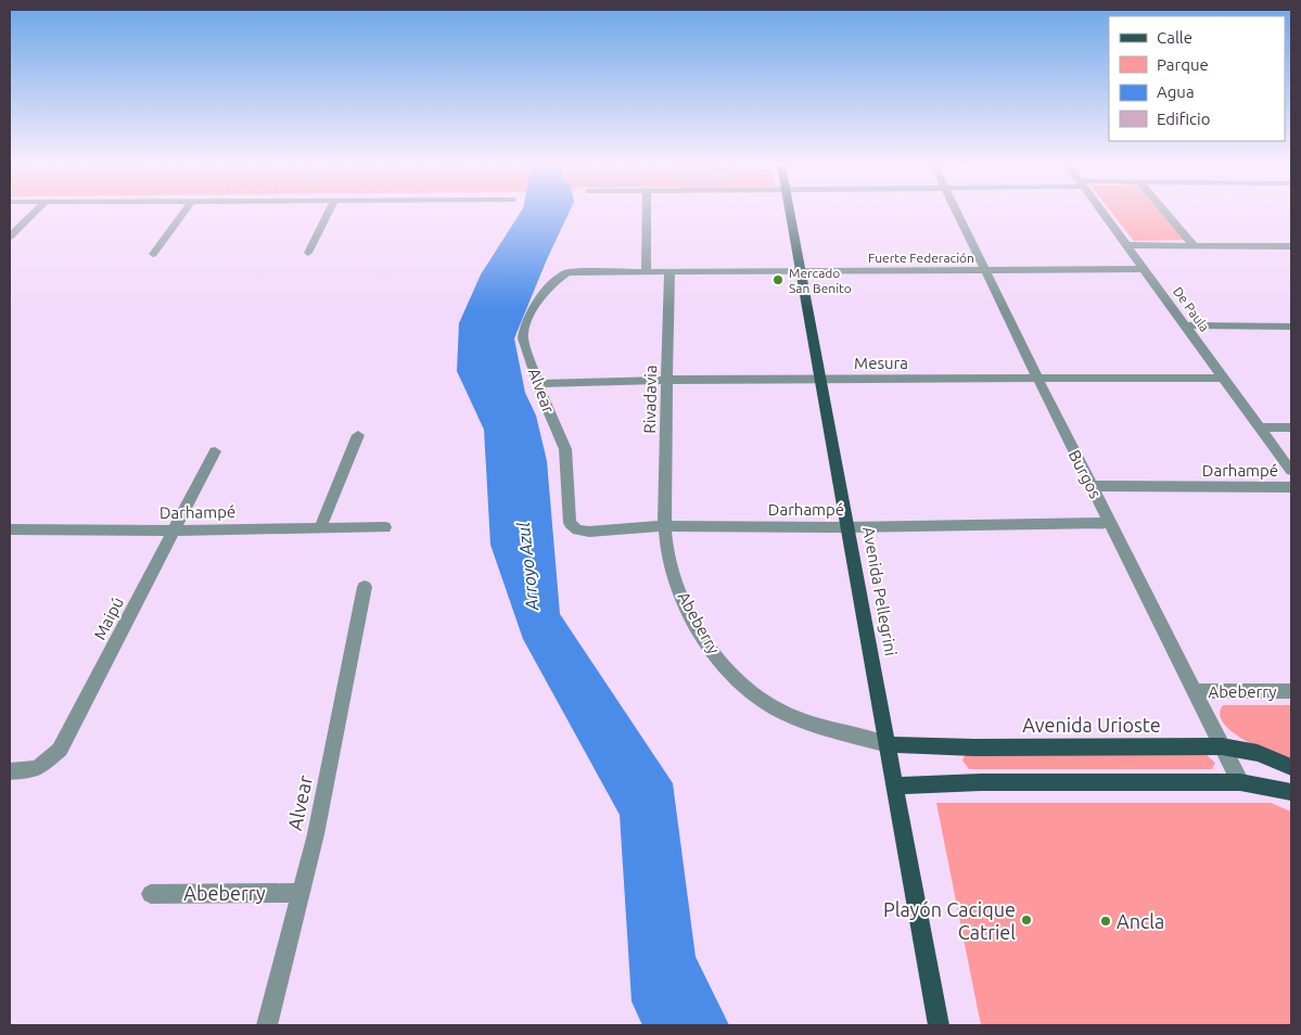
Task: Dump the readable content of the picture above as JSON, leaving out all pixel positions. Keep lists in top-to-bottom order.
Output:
{
  "streets": {
    "main road": ["Avenida Pellegrini", "Avenida Urioste"],
    "street": [
      "Fuerte Federación",
      "De Paula",
      "Mesura",
      "Alvear",
      "Rivadavia",
      "Darhampé",
      "Burgos",
      "Maipú",
      "Abeberry"
    ]
  },
  "crossings": [
    ["Fuerte Federación", "De Paula"],
    ["Fuerte Federación", "Alvear"],
    ["Fuerte Federación", "Rivadavia"],
    ["Fuerte Federación", "Burgos"],
    ["Fuerte Federación", "Avenida Pellegrini"],
    ["De Paula", "Mesura"],
    ["Mesura", "Alvear"],
    ["Mesura", "Rivadavia"],
    ["Mesura", "Burgos"],
    ["Mesura", "Avenida Pellegrini"],
    ["Alvear", "Darhampé"],
    ["Alvear", "Abeberry"],
    ["Rivadavia", "Darhampé"],
    ["Rivadavia", "Abeberry"],
    ["Darhampé", "Burgos"],
    ["Darhampé", "Avenida Pellegrini"],
    ["Darhampé", "Maipú"],
    ["Darhampé", "Abeberry"],
    ["Burgos", "Abeberry"],
    ["Burgos", "Avenida Urioste"],
    ["Avenida Pellegrini", "Abeberry"],
    ["Avenida Pellegrini", "Avenida Urioste"],
    ["Abeberry", "Avenida Urioste"]
  ],
  "water": ["Arroyo Azul"],
  "places": ["Mercado San Benito", "Playón Cacique Catriel", "Ancla"],
  "legend": [
    "Calle",
    "Parque",
    "Agua",
    "Edificio"
  ]
}
